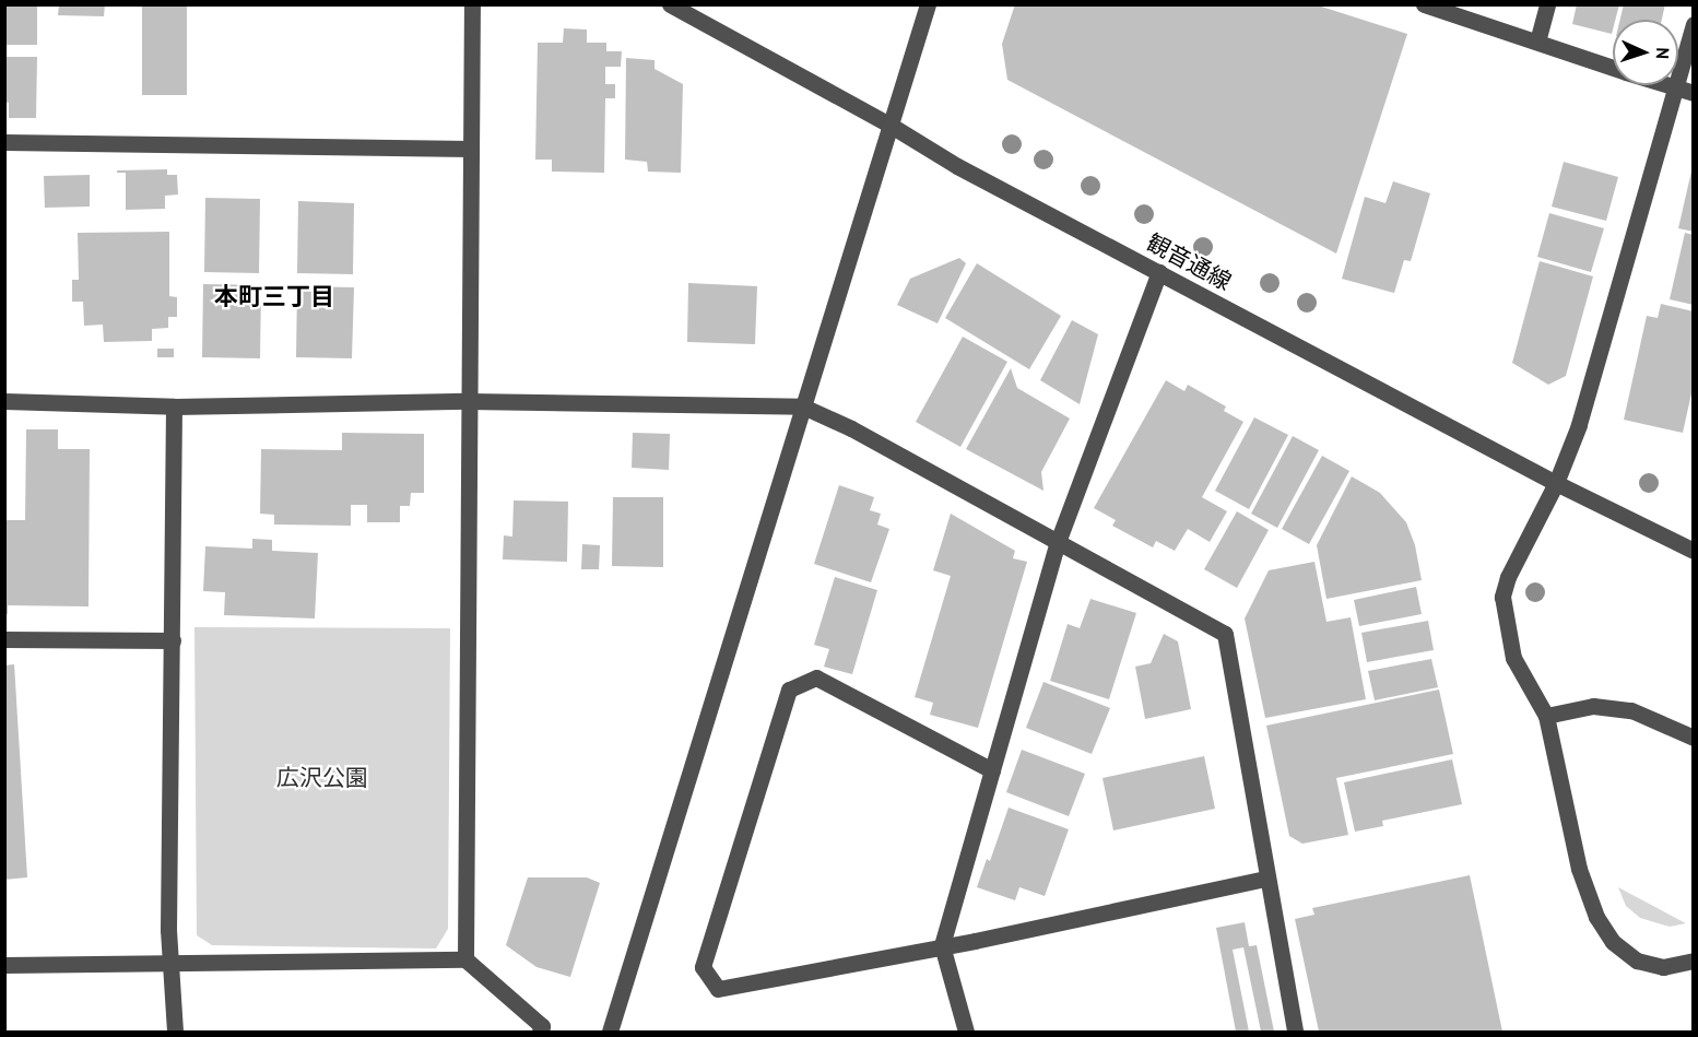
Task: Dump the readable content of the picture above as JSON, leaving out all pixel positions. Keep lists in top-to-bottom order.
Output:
{
  "streets": {
    "street": ["観音通線"]
  },
  "districts": ["本町三丁目"],
  "parks": ["広沢公園"],
  "north": "right"
}
